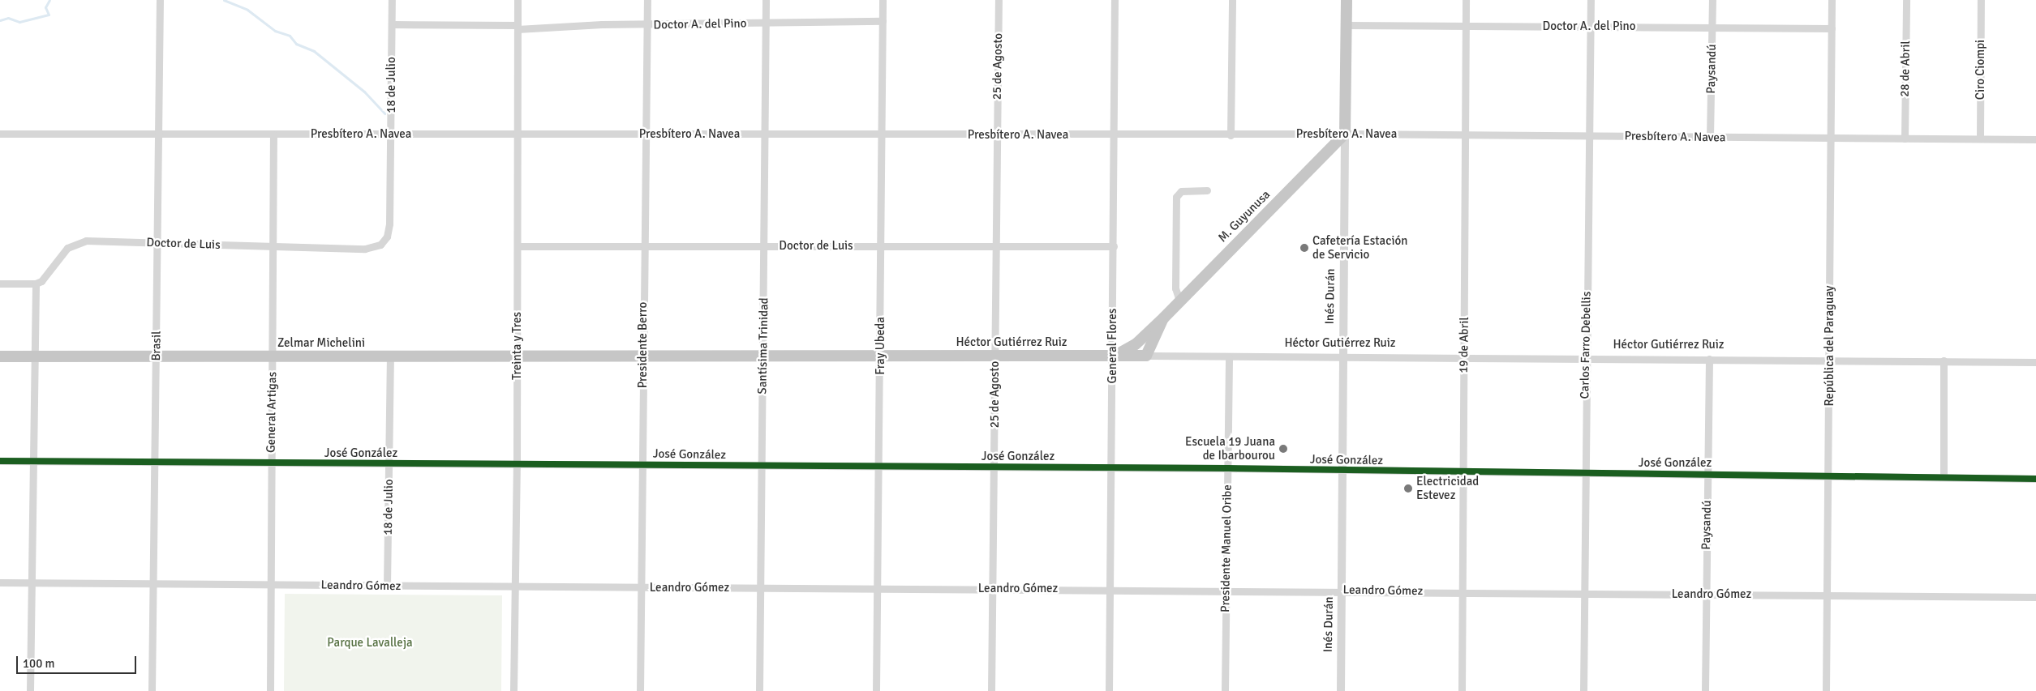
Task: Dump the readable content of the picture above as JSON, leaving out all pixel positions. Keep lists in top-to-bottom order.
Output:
{
  "streets": {
    "highway": [
      "M. Guyunusa",
      "Inés Durán",
      "Héctor Gutiérrez Ruiz",
      "Zelmar Michelini"
    ],
    "street": [
      "Doctor A. del Pino",
      "25 de Agosto",
      "Paysandú",
      "28 de Abril",
      "Ciro Ciompi",
      "18 de Julio",
      "Presbítero A. Navea",
      "Doctor de Luis",
      "Presidente Berro",
      "19 de Abril",
      "Carlos Farro Debellis",
      "Brasil",
      "Treinta y Tres",
      "Santísima Trinidad",
      "Fray Ubeda",
      "General Flores",
      "República del Paraguay",
      "General Artigas",
      "José González",
      "Presidente Manuel Oribe",
      "Leandro Gómez"
    ]
  },
  "crossings": [
    ["Doctor A. del Pino", "Paysandú"],
    ["Doctor A. del Pino", "18 de Julio"],
    ["Doctor A. del Pino", "Inés Durán"],
    ["Doctor A. del Pino", "Presidente Berro"],
    ["Doctor A. del Pino", "19 de Abril"],
    ["Doctor A. del Pino", "Carlos Farro Debellis"],
    ["Doctor A. del Pino", "Treinta y Tres"],
    ["Doctor A. del Pino", "Santísima Trinidad"],
    ["Doctor A. del Pino", "Fray Ubeda"],
    ["Doctor A. del Pino", "República del Paraguay"],
    ["25 de Agosto", "Presbítero A. Navea"],
    ["25 de Agosto", "Doctor de Luis"],
    ["25 de Agosto", "Héctor Gutiérrez Ruiz"],
    ["25 de Agosto", "José González"],
    ["25 de Agosto", "Leandro Gómez"],
    ["Paysandú", "Presbítero A. Navea"],
    ["Paysandú", "Héctor Gutiérrez Ruiz"],
    ["Paysandú", "José González"],
    ["Paysandú", "Leandro Gómez"],
    ["28 de Abril", "Presbítero A. Navea"],
    ["Ciro Ciompi", "Presbítero A. Navea"],
    ["18 de Julio", "Presbítero A. Navea"],
    ["18 de Julio", "Doctor de Luis"],
    ["18 de Julio", "Zelmar Michelini"],
    ["18 de Julio", "José González"],
    ["18 de Julio", "Leandro Gómez"],
    ["Presbítero A. Navea", "M. Guyunusa"],
    ["Presbítero A. Navea", "Inés Durán"],
    ["Presbítero A. Navea", "Presidente Berro"],
    ["Presbítero A. Navea", "19 de Abril"],
    ["Presbítero A. Navea", "Carlos Farro Debellis"],
    ["Presbítero A. Navea", "Brasil"],
    ["Presbítero A. Navea", "Treinta y Tres"],
    ["Presbítero A. Navea", "Santísima Trinidad"],
    ["Presbítero A. Navea", "Fray Ubeda"],
    ["Presbítero A. Navea", "General Flores"],
    ["Presbítero A. Navea", "República del Paraguay"],
    ["Presbítero A. Navea", "General Artigas"],
    ["M. Guyunusa", "Inés Durán"],
    ["M. Guyunusa", "Héctor Gutiérrez Ruiz"],
    ["M. Guyunusa", "General Flores"],
    ["Doctor de Luis", "Presidente Berro"],
    ["Doctor de Luis", "Brasil"],
    ["Doctor de Luis", "Treinta y Tres"],
    ["Doctor de Luis", "Santísima Trinidad"],
    ["Doctor de Luis", "Fray Ubeda"],
    ["Doctor de Luis", "General Flores"],
    ["Doctor de Luis", "General Artigas"],
    ["Inés Durán", "Héctor Gutiérrez Ruiz"],
    ["Inés Durán", "José González"],
    ["Inés Durán", "Leandro Gómez"],
    ["Héctor Gutiérrez Ruiz", "Zelmar Michelini"],
    ["Héctor Gutiérrez Ruiz", "Presidente Berro"],
    ["Héctor Gutiérrez Ruiz", "19 de Abril"],
    ["Héctor Gutiérrez Ruiz", "Carlos Farro Debellis"],
    ["Héctor Gutiérrez Ruiz", "Santísima Trinidad"],
    ["Héctor Gutiérrez Ruiz", "Fray Ubeda"],
    ["Héctor Gutiérrez Ruiz", "General Flores"],
    ["Héctor Gutiérrez Ruiz", "República del Paraguay"],
    ["Héctor Gutiérrez Ruiz", "Presidente Manuel Oribe"],
    ["Zelmar Michelini", "Presidente Berro"],
    ["Zelmar Michelini", "Brasil"],
    ["Zelmar Michelini", "Treinta y Tres"],
    ["Zelmar Michelini", "General Artigas"],
    ["Presidente Berro", "José González"],
    ["Presidente Berro", "Leandro Gómez"],
    ["19 de Abril", "José González"],
    ["19 de Abril", "Leandro Gómez"],
    ["Carlos Farro Debellis", "José González"],
    ["Carlos Farro Debellis", "Leandro Gómez"],
    ["Brasil", "José González"],
    ["Brasil", "Leandro Gómez"],
    ["Treinta y Tres", "José González"],
    ["Treinta y Tres", "Leandro Gómez"],
    ["Santísima Trinidad", "José González"],
    ["Santísima Trinidad", "Leandro Gómez"],
    ["Fray Ubeda", "José González"],
    ["Fray Ubeda", "Leandro Gómez"],
    ["General Flores", "José González"],
    ["General Flores", "Leandro Gómez"],
    ["República del Paraguay", "José González"],
    ["República del Paraguay", "Leandro Gómez"],
    ["General Artigas", "José González"],
    ["General Artigas", "Leandro Gómez"],
    ["José González", "Presidente Manuel Oribe"],
    ["Presidente Manuel Oribe", "Leandro Gómez"]
  ],
  "parks": ["Parque Lavalleja"],
  "places": ["Cafetería Estación de Servicio", "Escuela 19 Juana de Ibarbourou", "Electricidad Estevez"],
  "scale_bar": "100 m"
}
